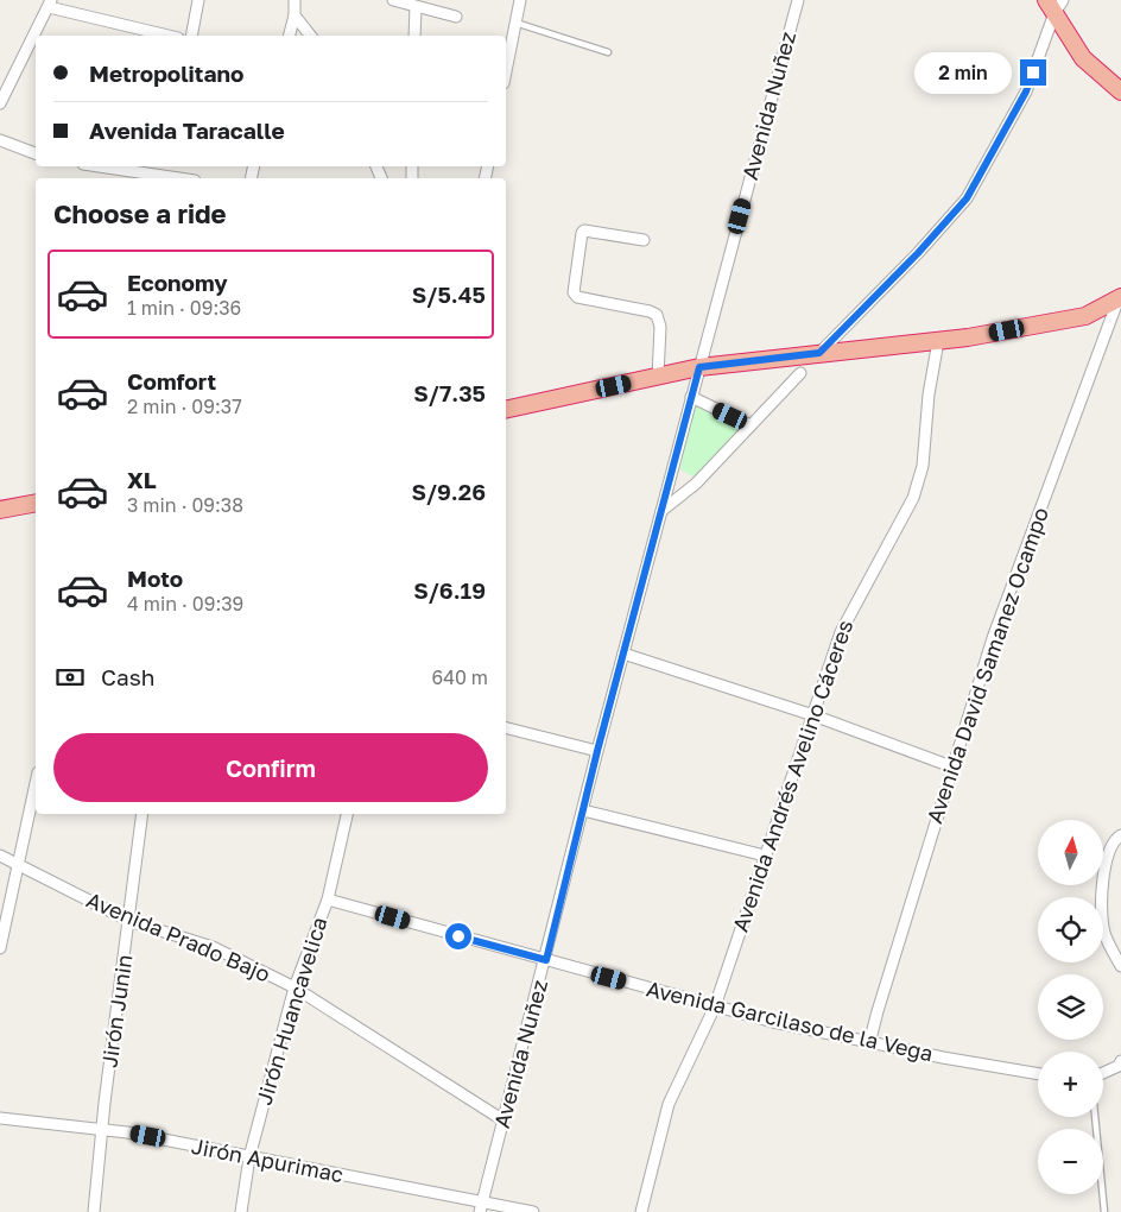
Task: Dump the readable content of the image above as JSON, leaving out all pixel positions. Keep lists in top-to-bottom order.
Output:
{
  "streets": {
    "street": [
      "Avenida Nuñez",
      "Avenida David Samanez Ocampo",
      "Avenida Andrés Avelino Cáceres",
      "Avenida Prado Bajo",
      "Jirón Junin",
      "Jirón Huancavelica",
      "Avenida Garcilaso de la Vega",
      "Jirón Apurimac"
    ]
  },
  "crossings": [
    ["Avenida Nuñez", "Avenida Prado Bajo"],
    ["Avenida Nuñez", "Avenida Garcilaso de la Vega"],
    ["Avenida Nuñez", "Jirón Apurimac"],
    ["Avenida David Samanez Ocampo", "Avenida Garcilaso de la Vega"],
    ["Avenida Andrés Avelino Cáceres", "Avenida Garcilaso de la Vega"],
    ["Avenida Prado Bajo", "Jirón Junin"],
    ["Avenida Prado Bajo", "Jirón Huancavelica"],
    ["Jirón Junin", "Jirón Apurimac"],
    ["Jirón Huancavelica", "Avenida Garcilaso de la Vega"],
    ["Jirón Huancavelica", "Jirón Apurimac"]
  ],
  "north": "top",
  "page": {
    "banner": ["Metropolitano", "Avenida Taracalle"],
    "bubble": "2 min",
    "heading": "Choose a ride",
    "list": [
      {
        "name": "Economy",
        "note": "1 min · 09:36",
        "value": "S/5.45"
      },
      {
        "name": "Comfort",
        "note": "2 min · 09:37",
        "value": "S/7.35"
      },
      {
        "name": "XL",
        "note": "3 min · 09:38",
        "value": "S/9.26"
      },
      {
        "name": "Moto",
        "note": "4 min · 09:39",
        "value": "S/6.19"
      }
    ],
    "pay": ["Cash", "640 m"],
    "buttons": "Confirm",
    "map_buttons": ["+", "−"]
  }
}
